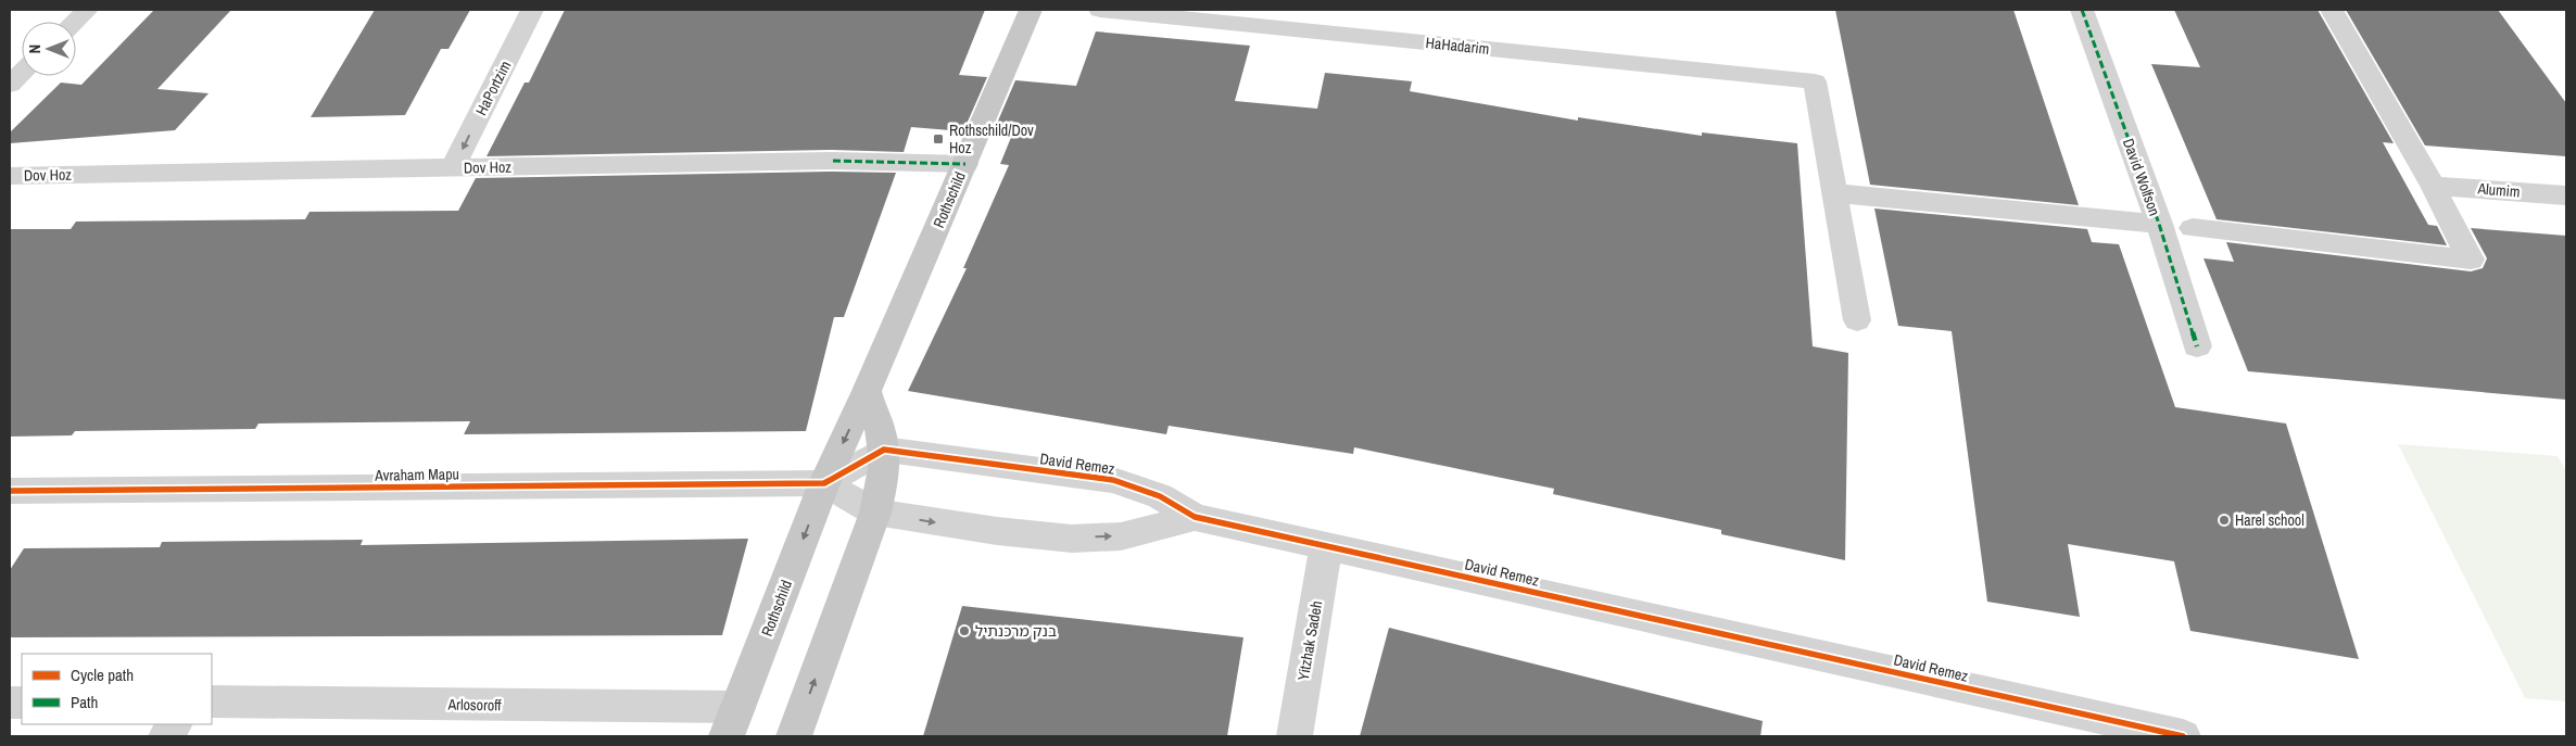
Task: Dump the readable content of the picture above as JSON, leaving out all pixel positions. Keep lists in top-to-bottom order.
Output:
{
  "streets": {
    "main road": ["Rothschild"],
    "street": [
      "HaHadarim",
      "HaPortzim",
      "Dov Hoz",
      "David Wolfson",
      "Alumim",
      "David Remez",
      "Avraham Mapu",
      "Yitzhak Sadeh",
      "Arlosoroff"
    ]
  },
  "crossings": [
    ["HaPortzim", "Dov Hoz"],
    ["Dov Hoz", "Rothschild"],
    ["Rothschild", "David Remez"],
    ["Rothschild", "Avraham Mapu"],
    ["Rothschild", "Arlosoroff"],
    ["David Remez", "Avraham Mapu"],
    ["David Remez", "Yitzhak Sadeh"]
  ],
  "one_way": ["HaPortzim"],
  "places": {
    "transit": ["Rothschild/Dov Hoz"],
    "other": ["Harel school", "בנק מרכנתיל"]
  },
  "legend": ["Cycle path", "Path"],
  "north": "left"
}
